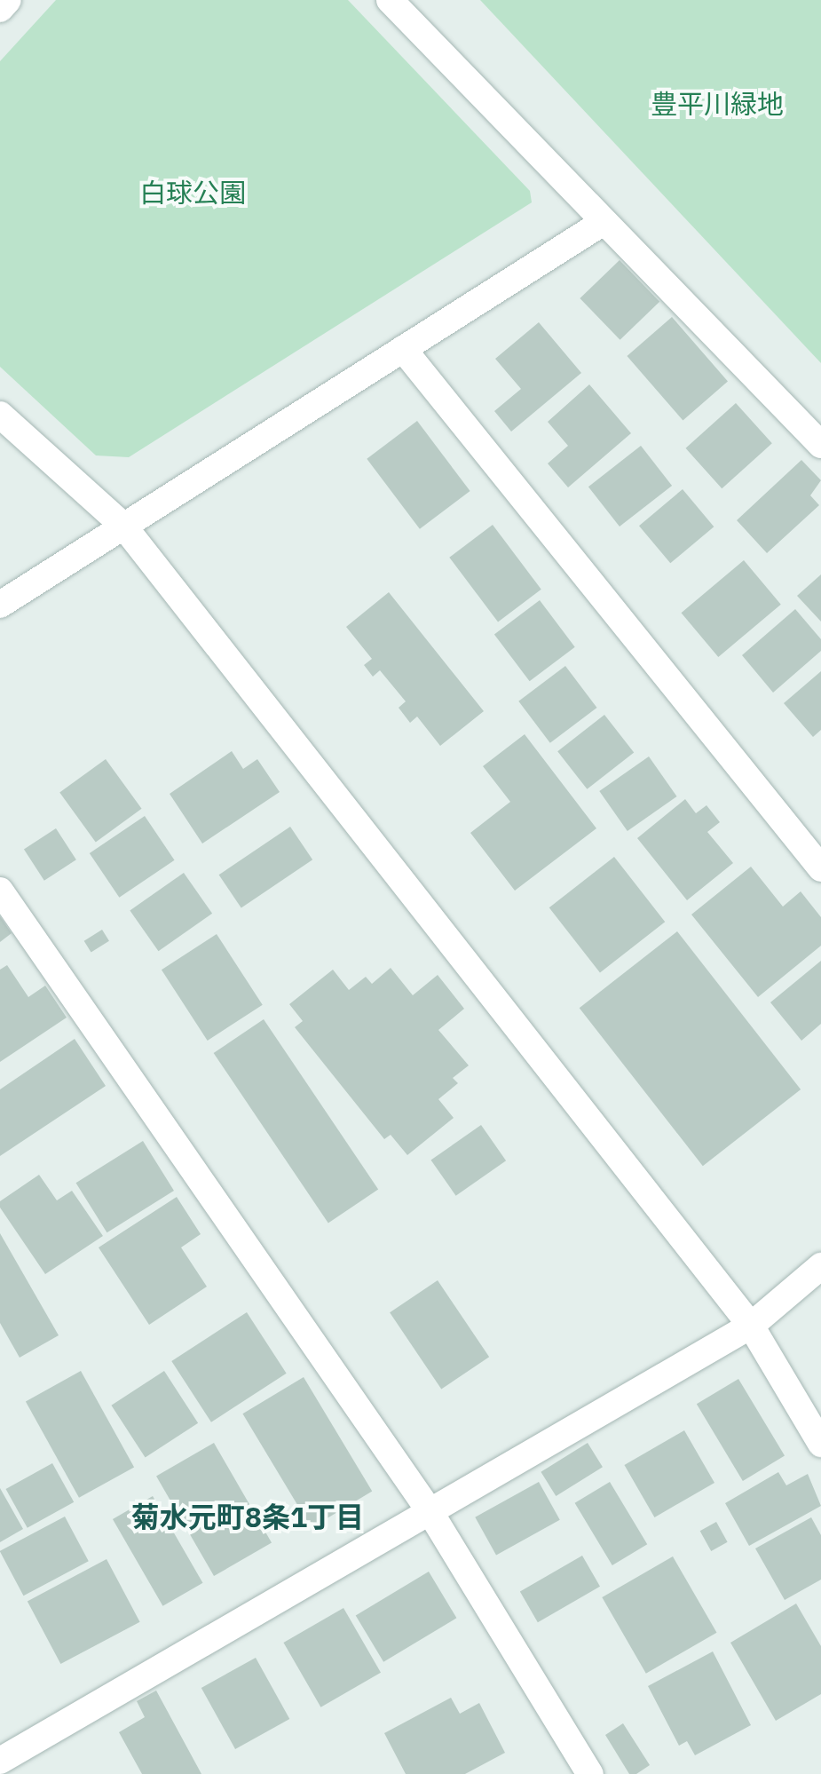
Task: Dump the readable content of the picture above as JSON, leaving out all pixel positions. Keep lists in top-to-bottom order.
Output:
{
  "districts": ["菊水元町8条1丁目"],
  "parks": ["豊平川緑地", "白球公園"]
}
